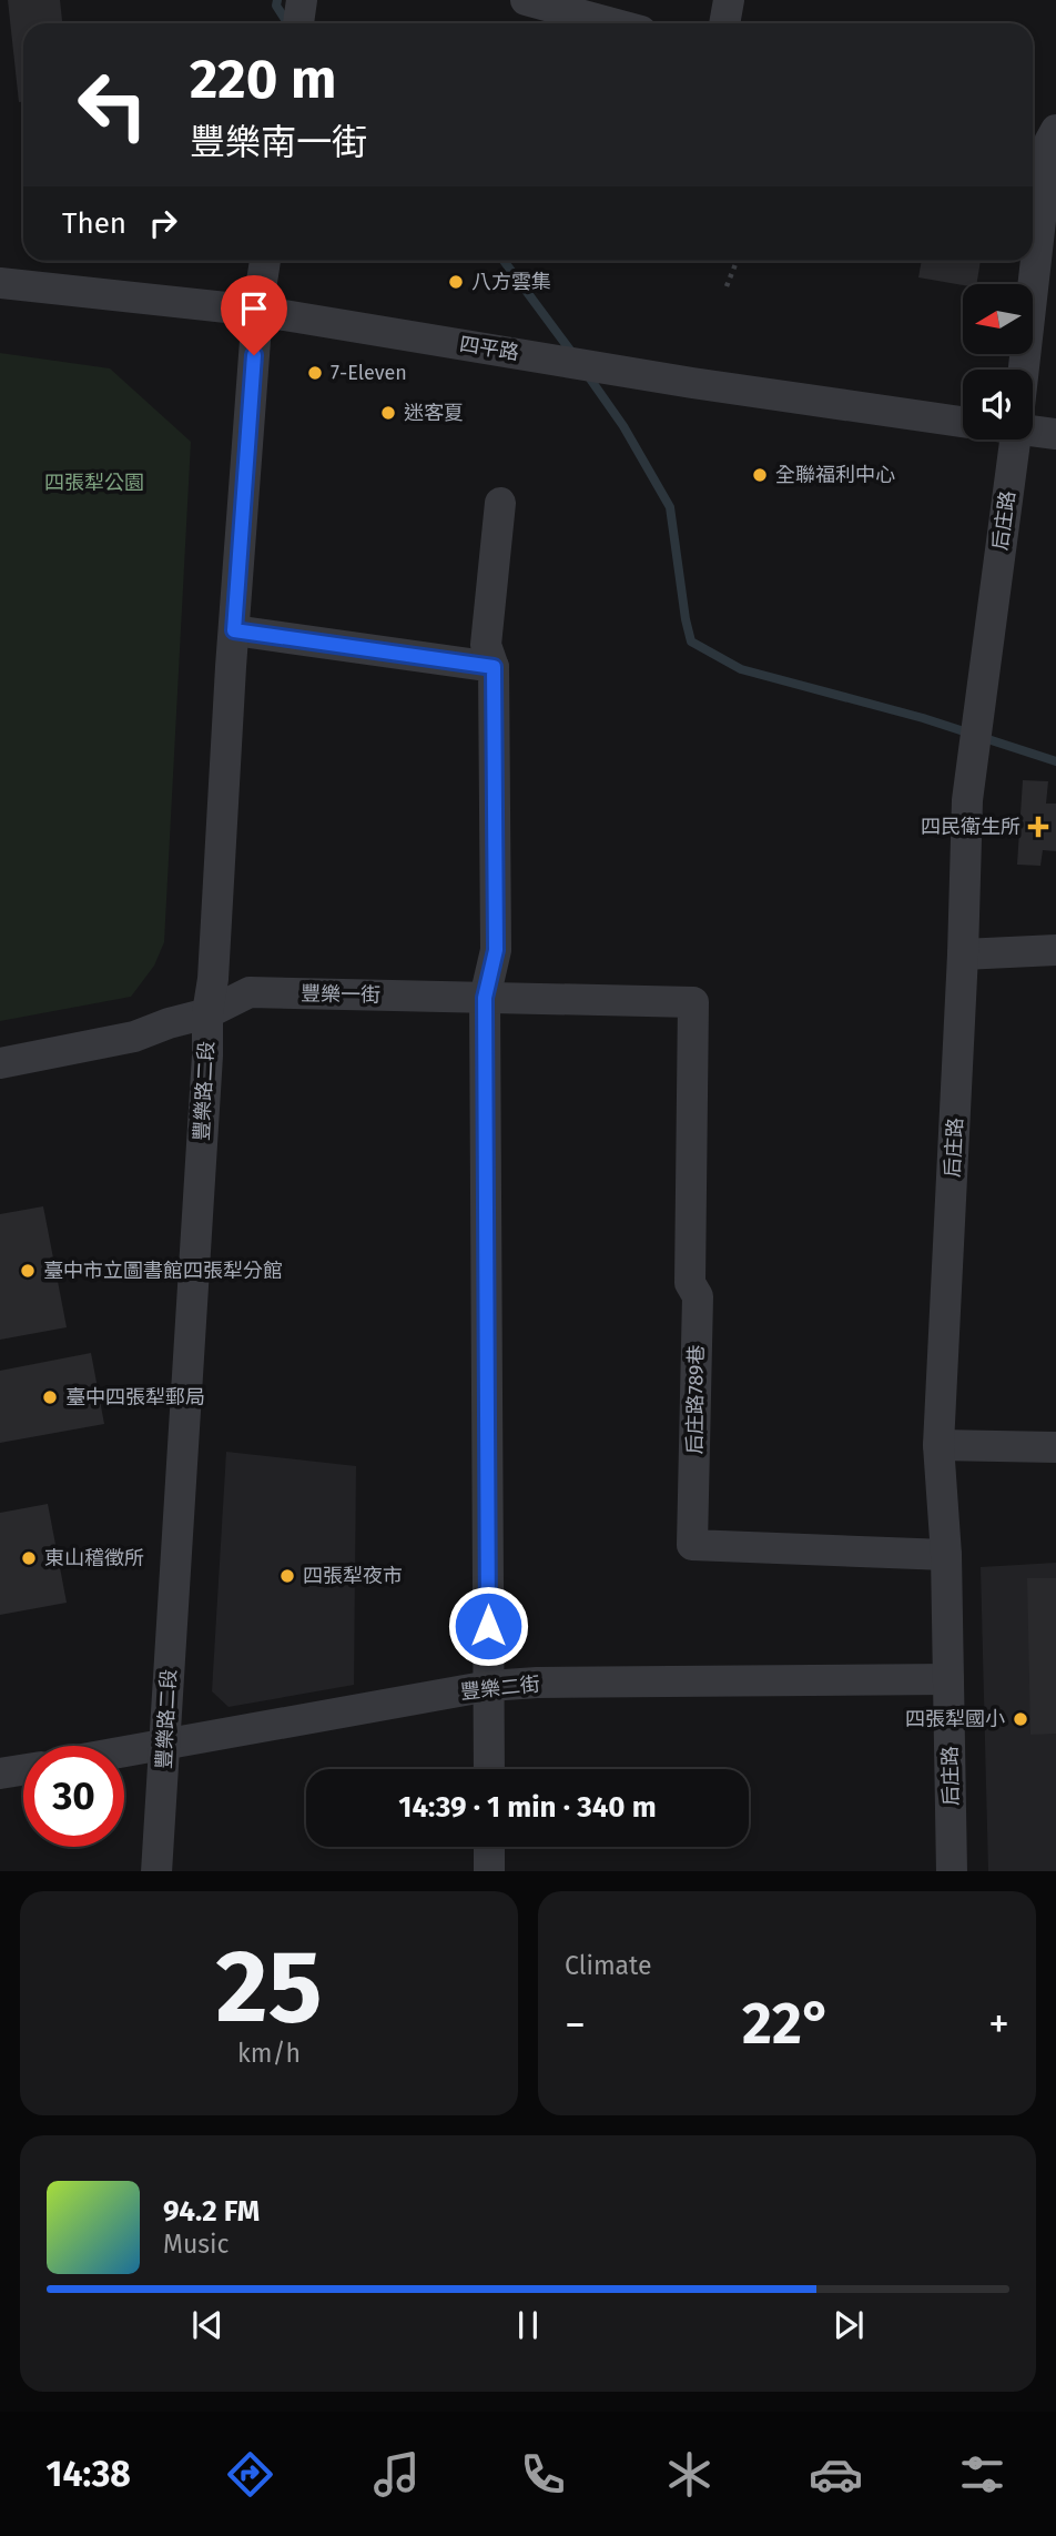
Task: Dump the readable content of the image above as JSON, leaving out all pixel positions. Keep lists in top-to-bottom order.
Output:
{
  "streets": {
    "street": [
      "四平路",
      "后庄路",
      "豐樂一街",
      "豐樂路二段",
      "后庄路789巷",
      "豐樂二街"
    ]
  },
  "crossings": [
    ["四平路", "豐樂路二段"],
    ["后庄路", "后庄路789巷"],
    ["后庄路", "豐樂二街"],
    ["豐樂一街", "豐樂路二段"],
    ["豐樂一街", "后庄路789巷"],
    ["豐樂路二段", "豐樂二街"]
  ],
  "parks": ["四張犁公園"],
  "places": {
    "other": [
      "八方雲集",
      "7-Eleven",
      "迷客夏",
      "全聯福利中心",
      "臺中市立圖書館四張犁分館",
      "臺中四張犁郵局",
      "東山稽徵所",
      "四張犁夜市",
      "四張犁國小"
    ],
    "health": ["四民衛生所"]
  },
  "north": "left",
  "page": {
    "turn": ["220 m", "豐樂南一街"],
    "then": "Then",
    "limit": "30",
    "trip": "14:39 · 1 min · 340 m",
    "tile": [
      ["25", "km/h"],
      "Climate"
    ],
    "heat": ["−", "22°", "+"],
    "song": ["94.2 FM", "Music"],
    "tabs": "14:38"
  }
}
